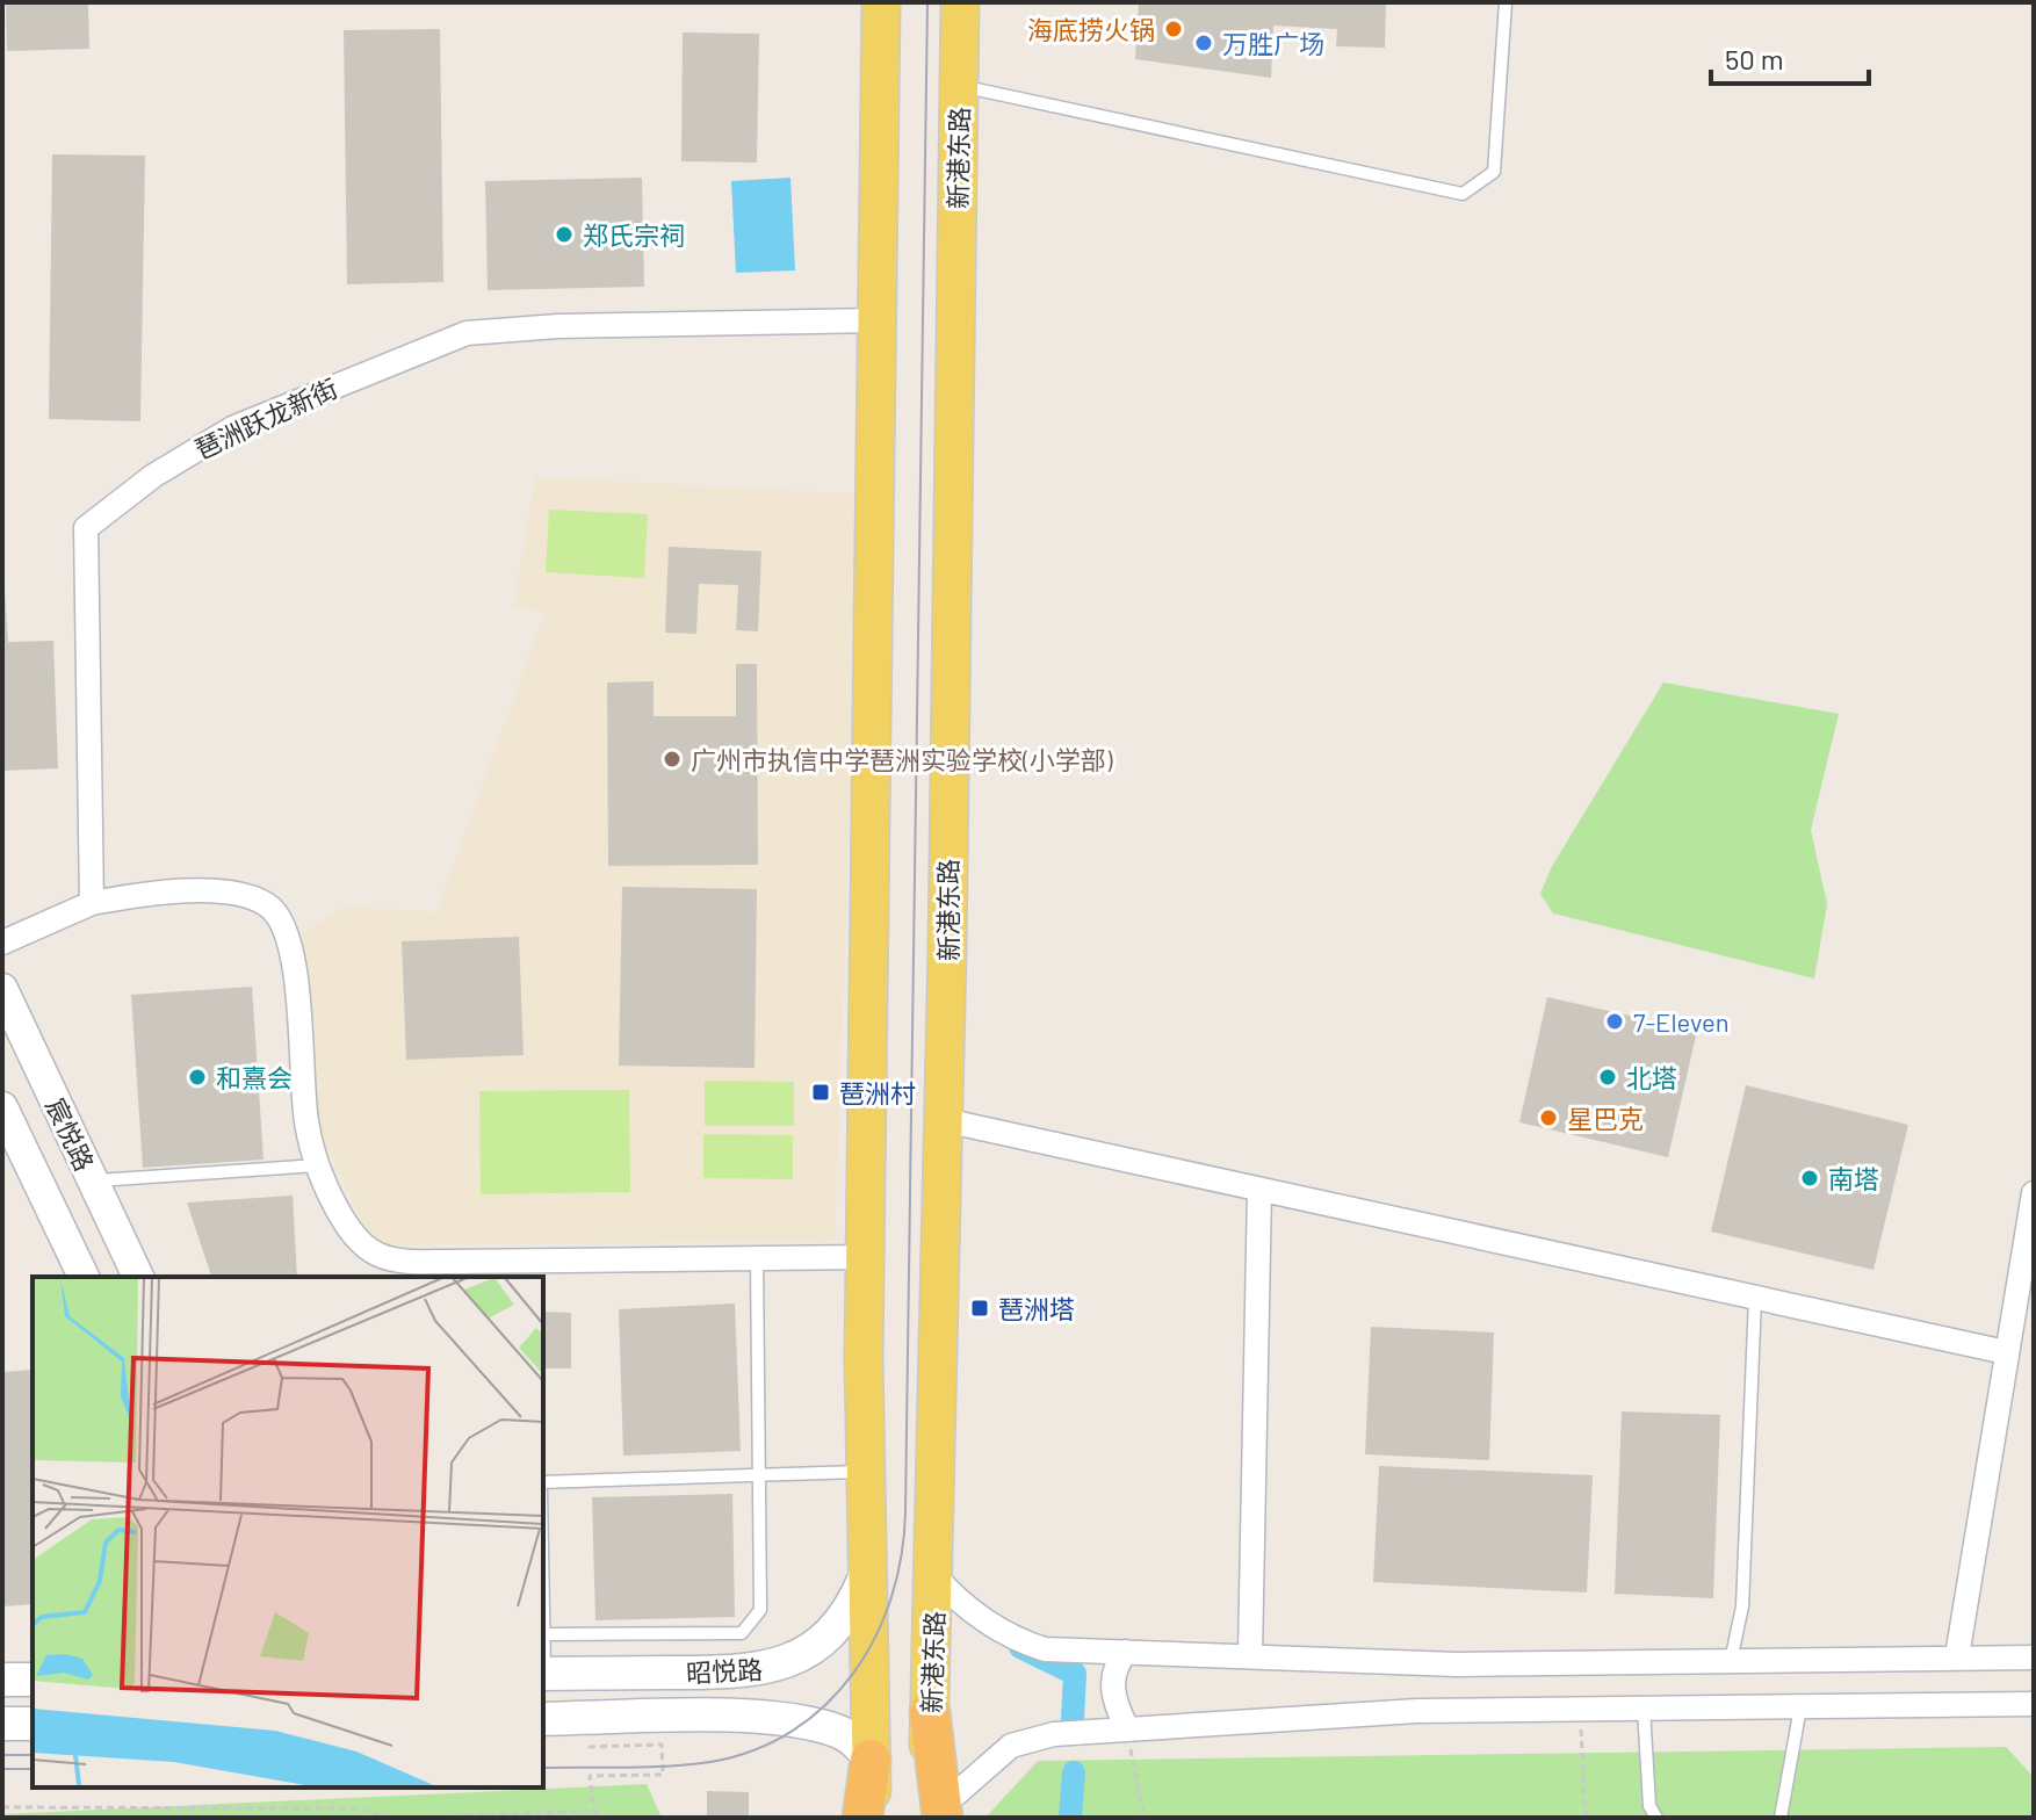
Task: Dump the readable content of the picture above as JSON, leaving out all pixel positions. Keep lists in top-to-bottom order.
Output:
{
  "streets": {
    "main road": ["新港东路", "昭悦路"],
    "street": ["琶洲跃龙新街", "宸悦路"]
  },
  "places": {
    "other": [
      "海底捞火锅",
      "万胜广场",
      "郑氏宗祠",
      "广州市执信中学琶洲实验学校(小学部)",
      "7-Eleven",
      "和熹会",
      "北塔",
      "星巴克",
      "南塔"
    ],
    "transit": ["琶洲村", "琶洲塔"]
  },
  "scale_bar": "50 m"
}
